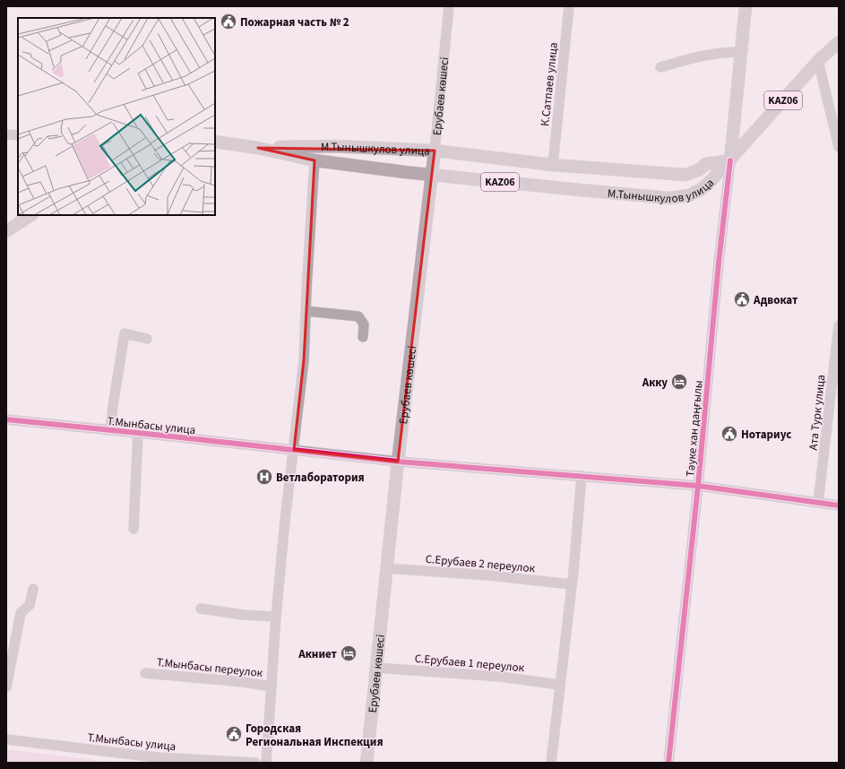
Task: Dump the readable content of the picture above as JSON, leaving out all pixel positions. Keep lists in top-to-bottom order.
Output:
{
  "streets": {
    "main road": ["Ерубаев көшесі", "KАZ06", "М.Тынышкулов улица"],
    "street": [
      "К.Сатпаев улица",
      "Ата Турк улица",
      "Т.Мынбасы улица",
      "Тәуке хан даңғылы",
      "С.Ерубаев 2 переулок",
      "С.Ерубаев 1 переулок",
      "Т.Мынбасы переулок"
    ]
  },
  "crossings": [
    ["К.Сатпаев улица", "М.Тынышкулов улица"],
    ["Ерубаев көшесі", "М.Тынышкулов улица"],
    ["Ерубаев көшесі", "Т.Мынбасы улица"],
    ["Ерубаев көшесі", "С.Ерубаев 2 переулок"],
    ["Ерубаев көшесі", "С.Ерубаев 1 переулок"],
    ["KАZ06", "М.Тынышкулов улица"],
    ["KАZ06", "Тәуке хан даңғылы"],
    ["М.Тынышкулов улица", "Тәуке хан даңғылы"],
    ["Ата Турк улица", "Т.Мынбасы улица"],
    ["Т.Мынбасы улица", "Тәуке хан даңғылы"]
  ],
  "places": {
    "public building": [
      "Пожарная часть № 2",
      "Адвокат",
      "Нотариус",
      "Городская Региональная Инспекция"
    ],
    "hotel": ["Акку", "Акниет"],
    "hospital": ["Ветлаборатория"]
  }
}
